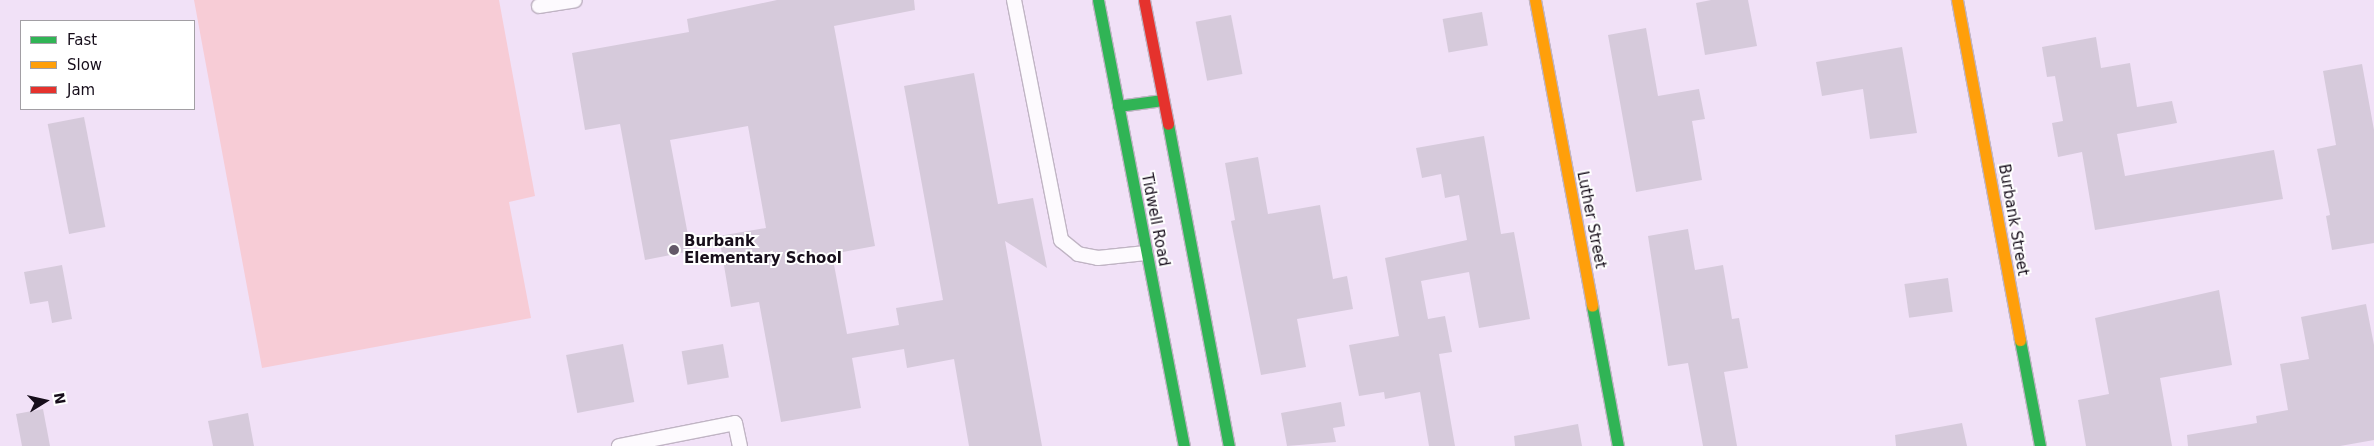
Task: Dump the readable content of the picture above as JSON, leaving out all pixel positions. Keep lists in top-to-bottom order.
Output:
{
  "streets": {
    "main road": ["Tidwell Road", "Luther Street", "Burbank Street"]
  },
  "places": ["Burbank Elementary School"],
  "legend": ["Fast", "Slow", "Jam"],
  "north": "right"
}
